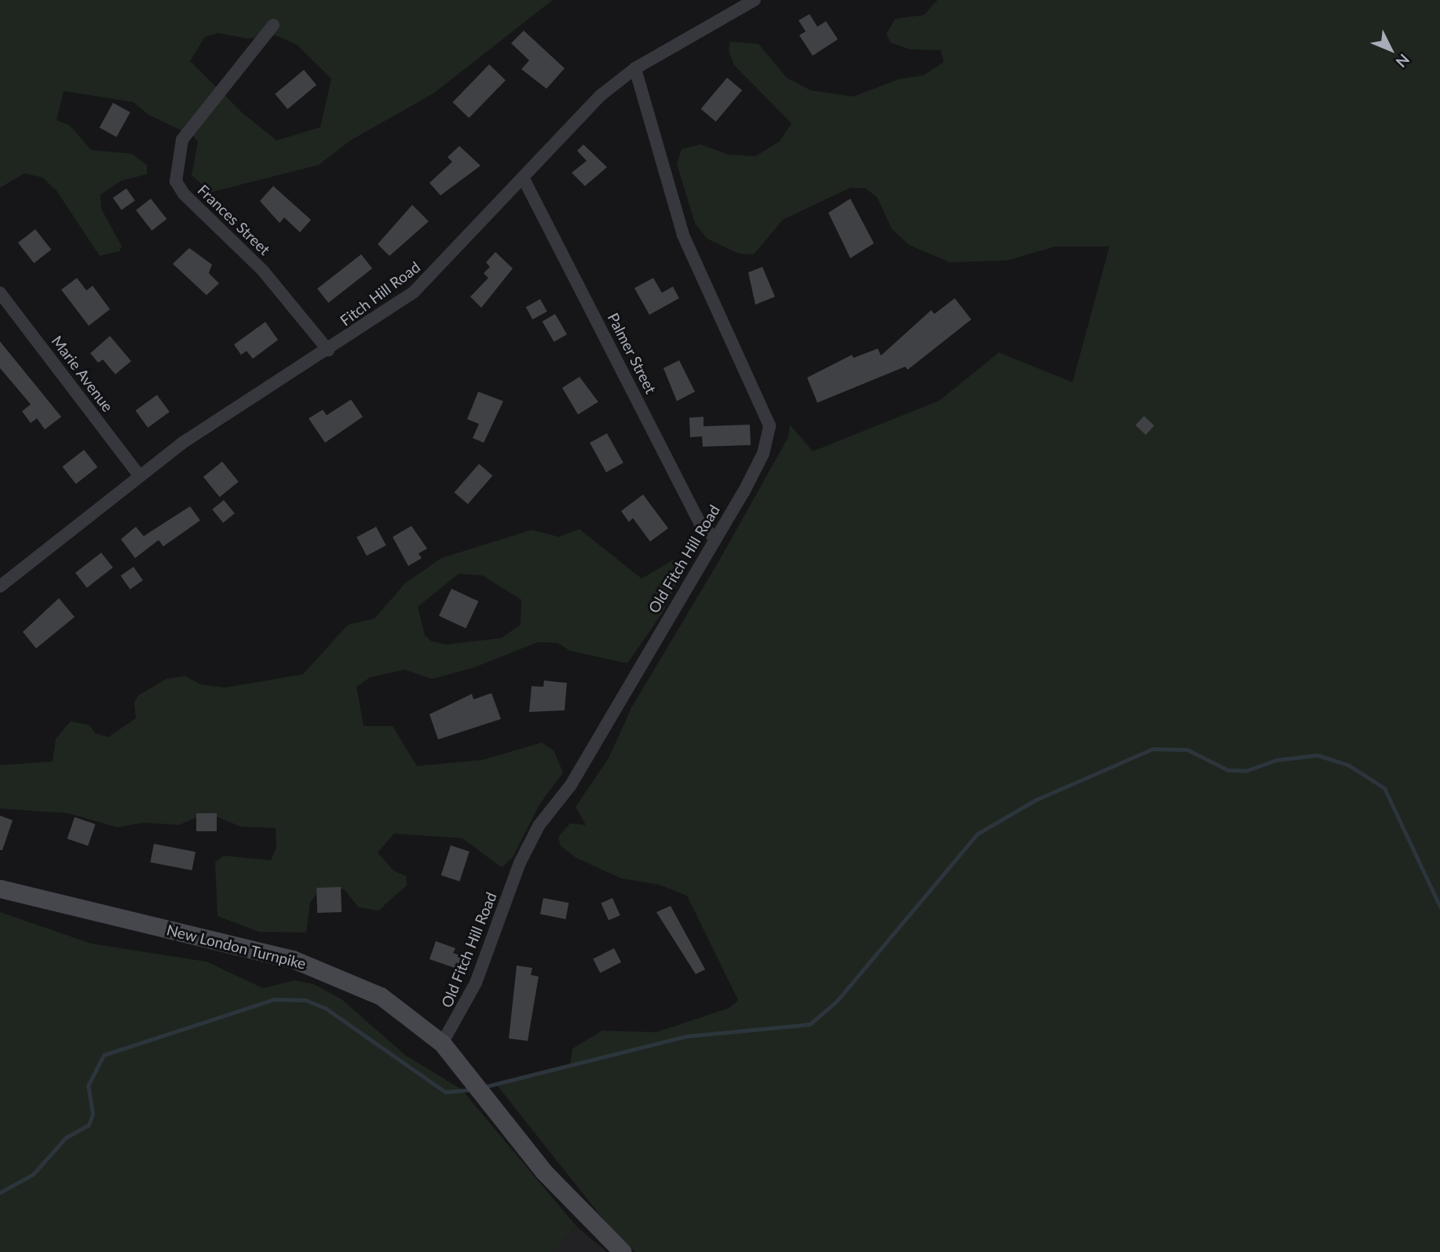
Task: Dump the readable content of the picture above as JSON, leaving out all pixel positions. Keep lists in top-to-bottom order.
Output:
{
  "streets": {
    "main road": ["New London Turnpike"],
    "street": [
      "Frances Street",
      "Fitch Hill Road",
      "Palmer Street",
      "Marie Avenue",
      "Old Fitch Hill Road"
    ]
  },
  "crossings": [
    ["Frances Street", "Fitch Hill Road"],
    ["Fitch Hill Road", "Palmer Street"],
    ["Fitch Hill Road", "Marie Avenue"],
    ["Fitch Hill Road", "Old Fitch Hill Road"],
    ["Palmer Street", "Old Fitch Hill Road"],
    ["Old Fitch Hill Road", "New London Turnpike"]
  ],
  "north": "bottom right"
}
